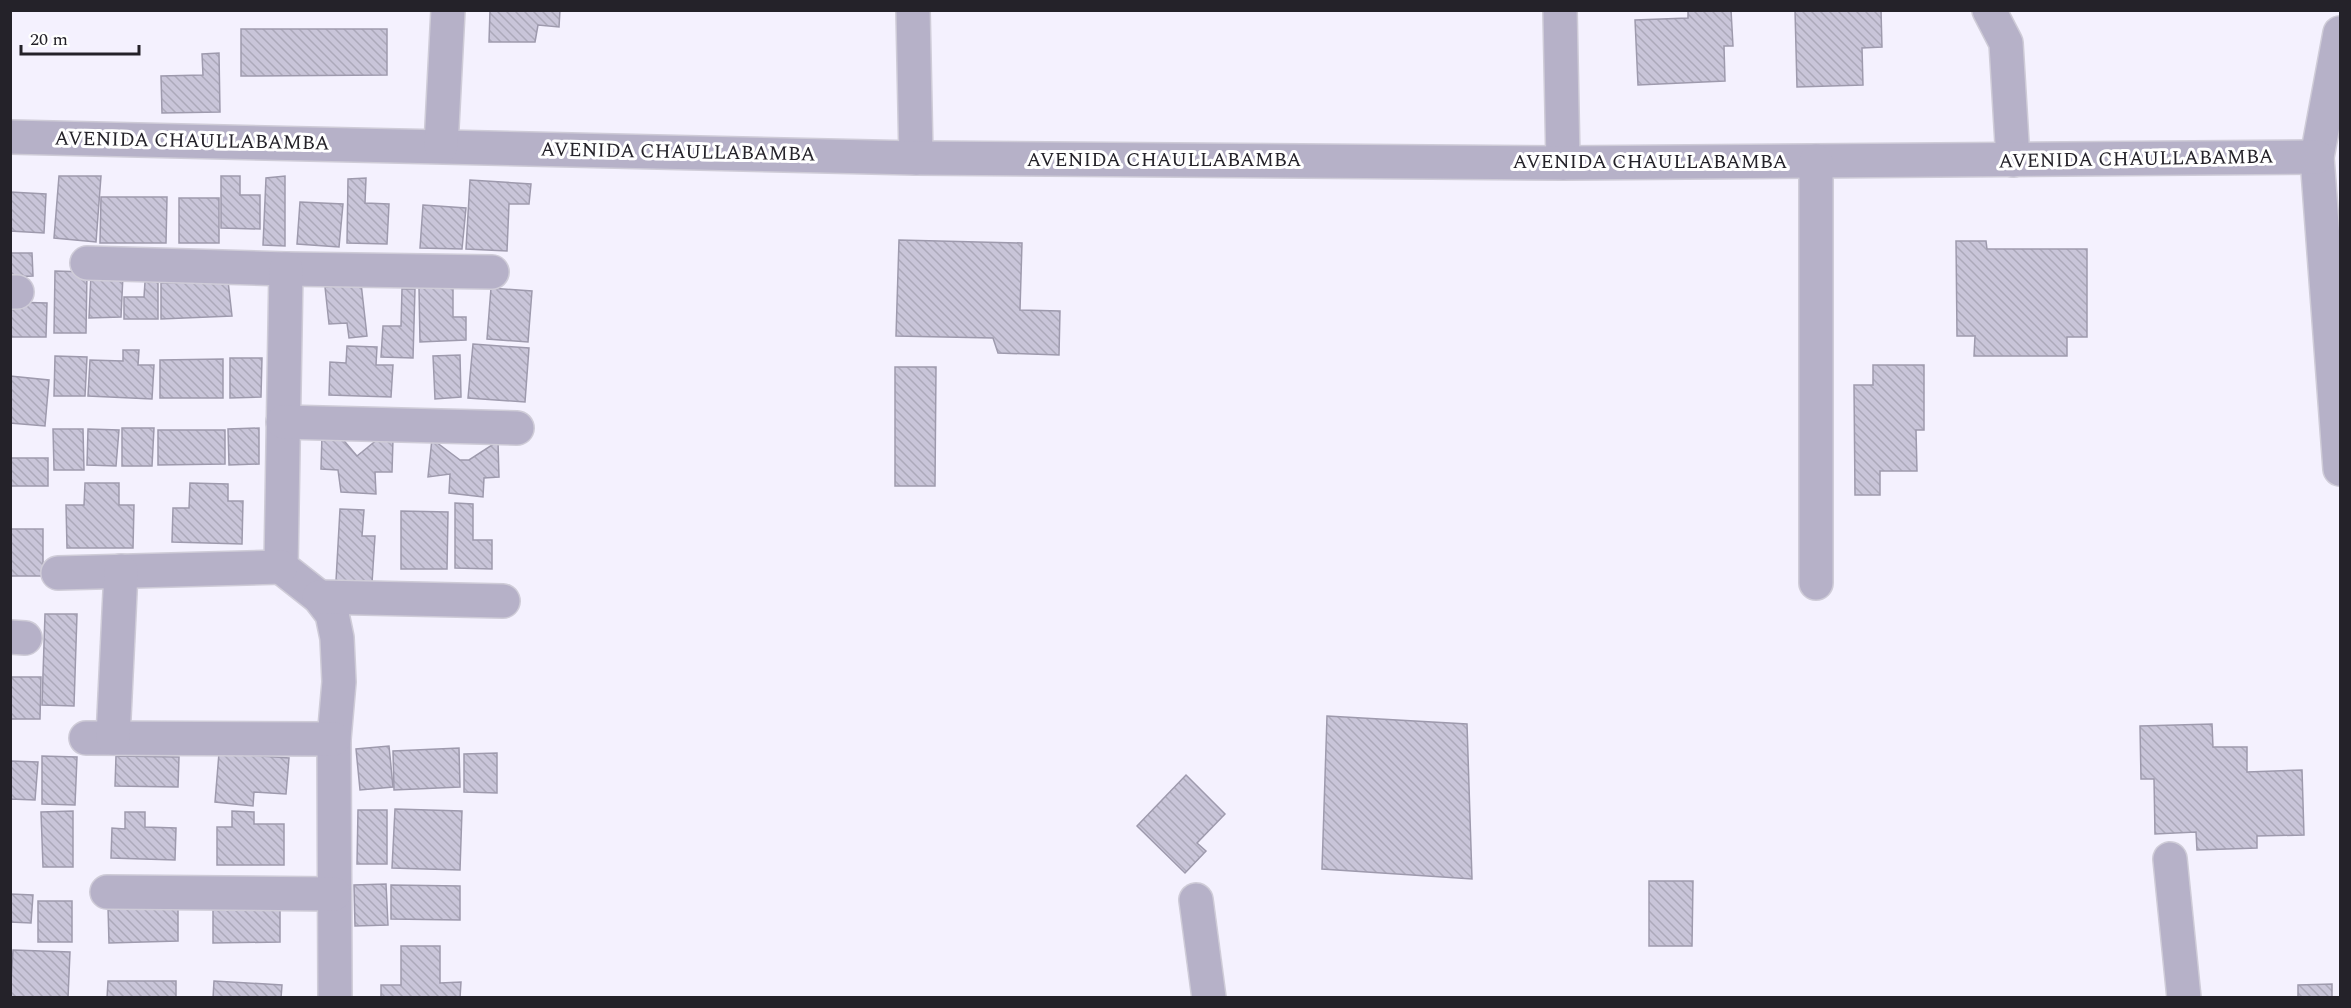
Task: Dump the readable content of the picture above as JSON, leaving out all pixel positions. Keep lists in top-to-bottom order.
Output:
{
  "streets": {
    "street": ["AVENIDA CHAULLABAMBA"]
  },
  "scale_bar": "20 m"
}
